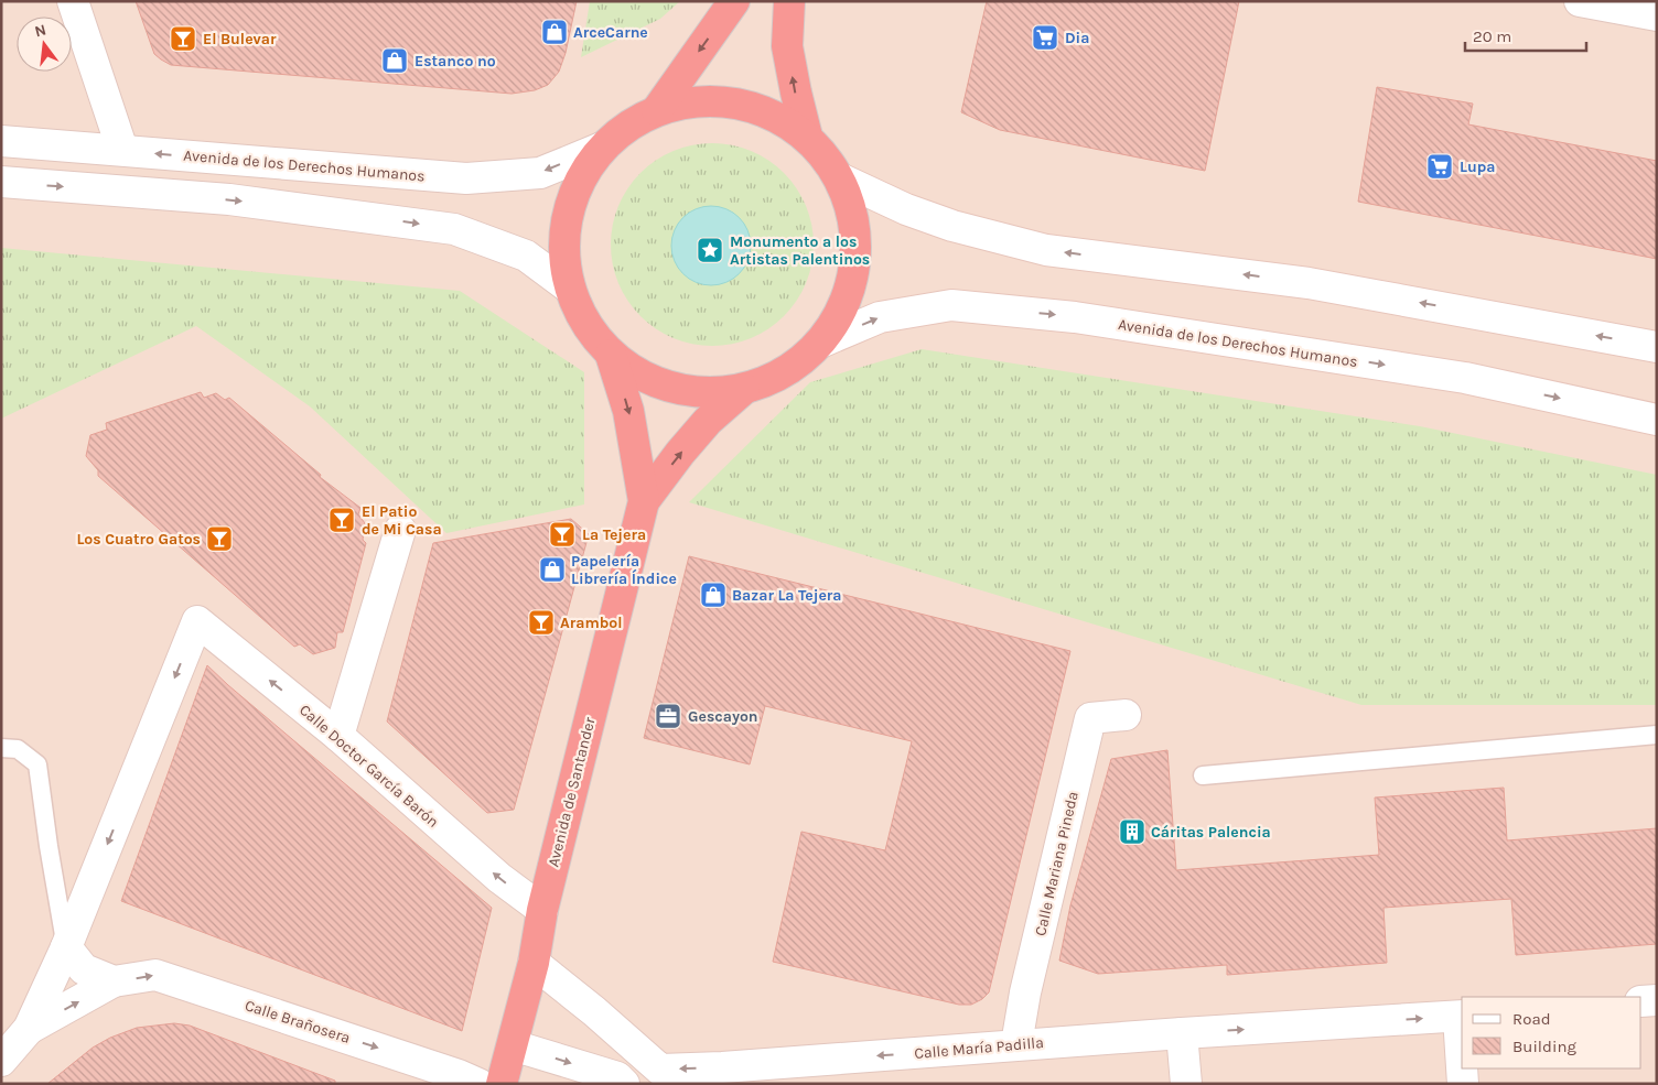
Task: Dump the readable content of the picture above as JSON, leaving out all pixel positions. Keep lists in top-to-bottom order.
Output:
{
  "streets": {
    "highway": ["Avenida de Santander"],
    "street": [
      "Avenida de los Derechos Humanos",
      "Calle Doctor García Barón",
      "Calle Mariana Pineda",
      "Calle Brañosera",
      "Calle María Padilla"
    ]
  },
  "crossings": [
    ["Calle Doctor García Barón", "Avenida de Santander"],
    ["Avenida de Santander", "Calle María Padilla"],
    ["Calle Mariana Pineda", "Calle María Padilla"]
  ],
  "one_way": ["Calle Brañosera"],
  "places": {
    "shop": [
      "ArceCarne",
      "Estanco nº",
      "Papelería Librería Índice",
      "Bazar La Tejera"
    ],
    "supermarket": ["Dia", "Lupa"],
    "bar": [
      "El Bulevar",
      "El Patio de Mi Casa",
      "La Tejera",
      "Los Cuatro Gatos",
      "Arambol"
    ],
    "place": ["Monumento a los Artistas Palentinos"],
    "office": ["Gescayon"],
    "building": ["Cáritas Palencia"]
  },
  "legend": ["Road", "Building"],
  "scale_bar": "20 m",
  "north": "top"
}
